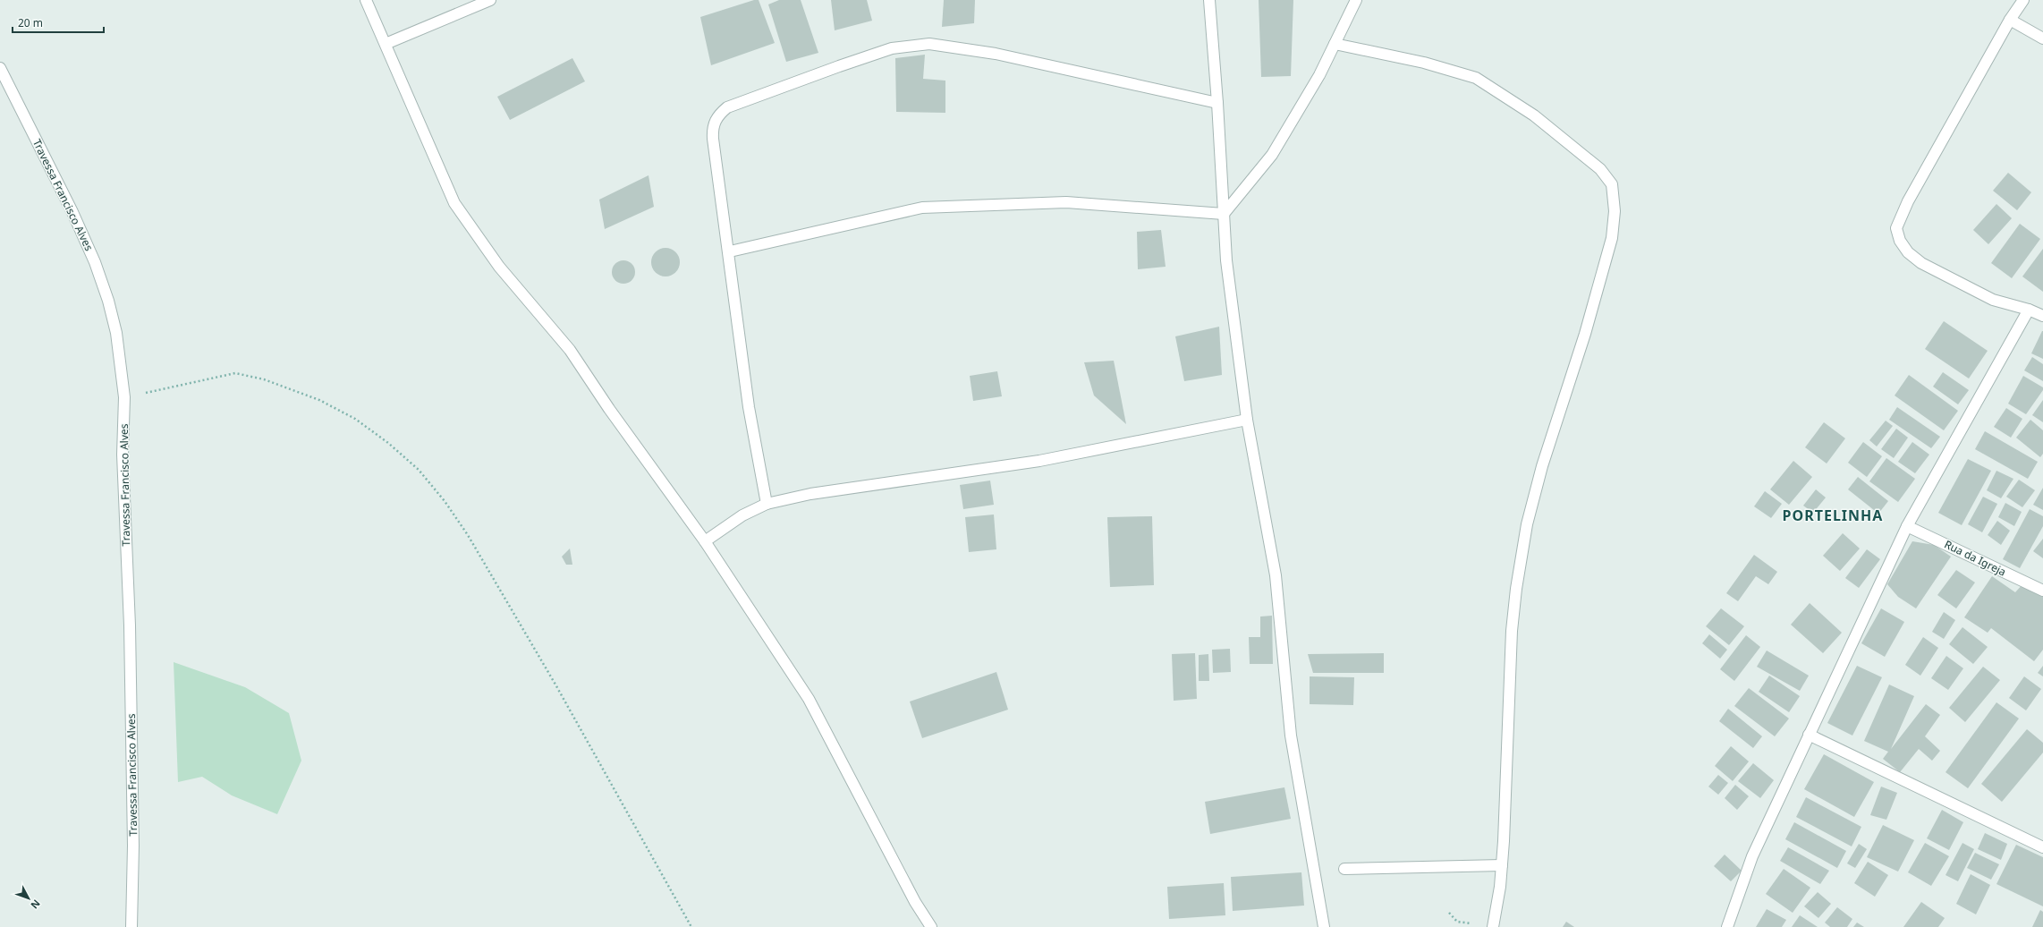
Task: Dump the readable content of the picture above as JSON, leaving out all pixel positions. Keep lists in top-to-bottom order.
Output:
{
  "streets": {
    "street": ["Travessa Francisco Alves", "Rua da Igreja"]
  },
  "districts": ["PORTELINHA"],
  "scale_bar": "20 m",
  "north": "bottom right"
}
